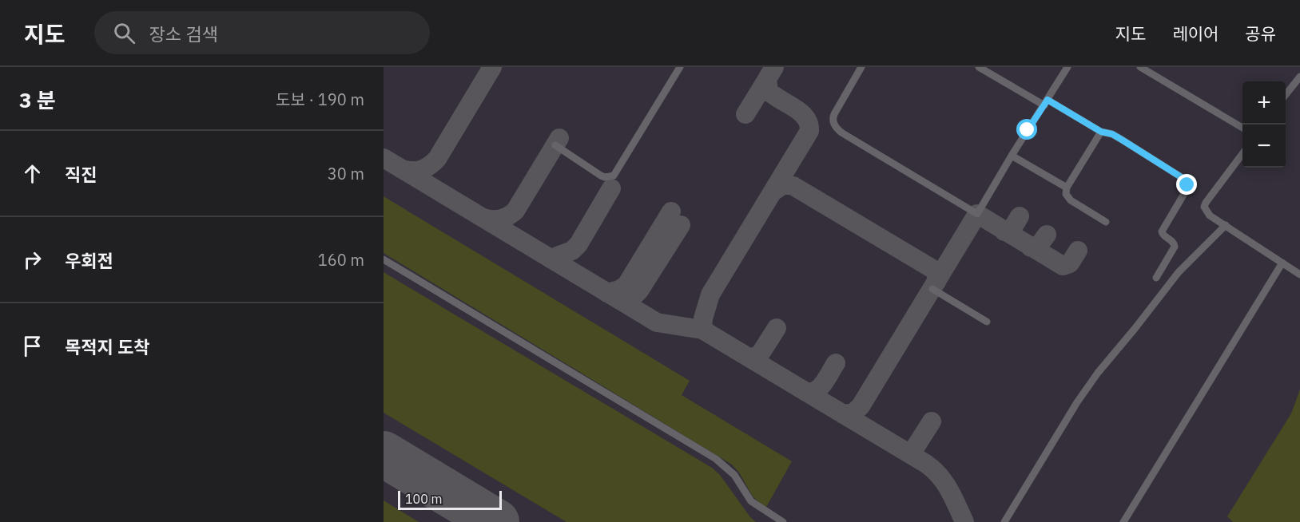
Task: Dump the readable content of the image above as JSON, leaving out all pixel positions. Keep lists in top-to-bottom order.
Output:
{
  "scale_bar": "100 m",
  "page": {
    "header": "지도",
    "search": "장소 검색",
    "nav": ["지도", "레이어", "공유"],
    "heading": ["3 분", "도보 · 190 m"],
    "map_buttons": ["+", "−"],
    "list": [
      ["직진", "30 m"],
      ["우회전", "160 m"],
      "목적지 도착"
    ],
    "scale": "100 m"
  }
}
